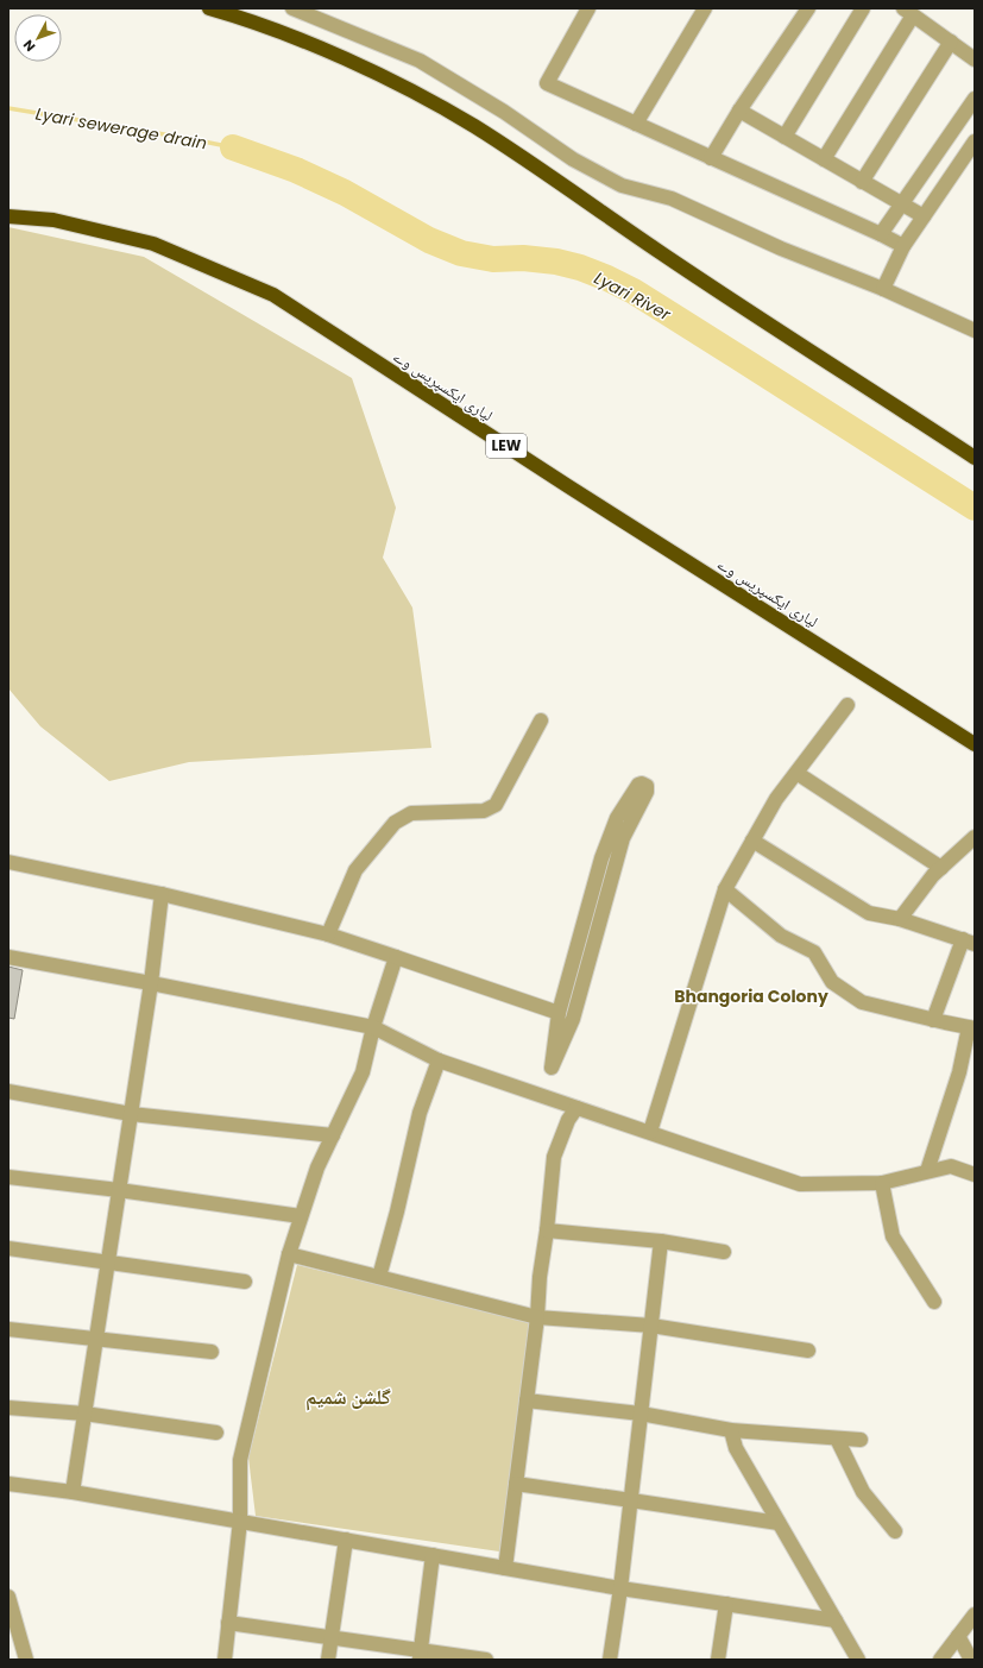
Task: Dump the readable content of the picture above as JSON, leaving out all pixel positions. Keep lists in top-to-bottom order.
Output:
{
  "streets": {
    "highway": ["لیاری ایکسپریس وے", "LEW"]
  },
  "districts": ["Bhangoria Colony", "گلشن شمیم"],
  "water": ["Lyari sewerage drain", "Lyari River"],
  "north": "bottom left"
}
